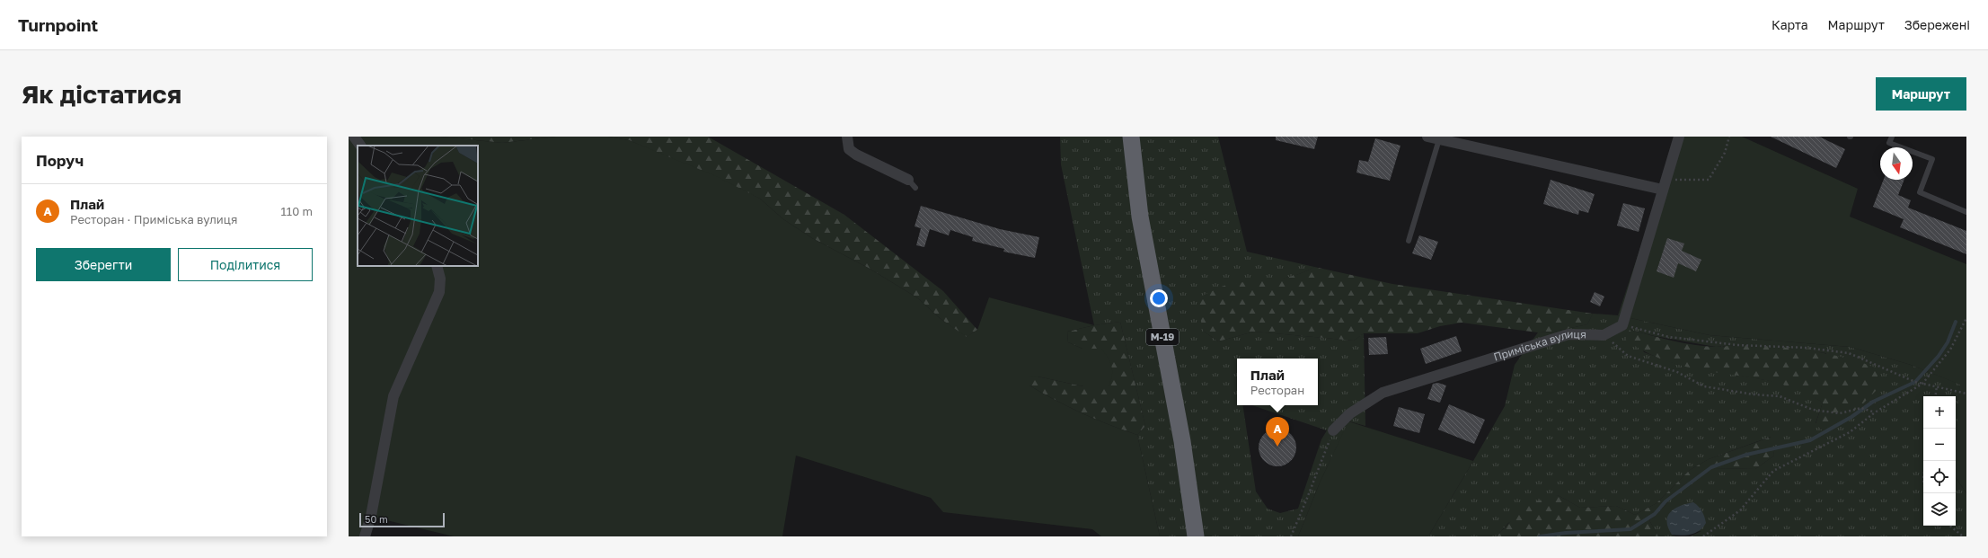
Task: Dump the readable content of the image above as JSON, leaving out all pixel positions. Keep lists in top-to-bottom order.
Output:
{
  "streets": {
    "highway": ["М-19"],
    "street": ["Приміська вулиця"]
  },
  "scale_bar": "50 m",
  "north": "bottom",
  "page": {
    "header": "Turnpoint",
    "nav": ["Карта", "Маршрут", "Збережені"],
    "buttons": [
      "Маршрут",
      ["Зберегти", "Поділитися"]
    ],
    "title": "Як дістатися",
    "heading": "Поруч",
    "list": [
      {
        "mark": "A",
        "name": "Плай",
        "note": "Ресторан · Приміська вулиця",
        "value": "110 m"
      }
    ],
    "popup": ["Плай", "Ресторан"],
    "map_buttons": ["+", "−"],
    "pins": "A",
    "scale": "50 m"
  }
}
